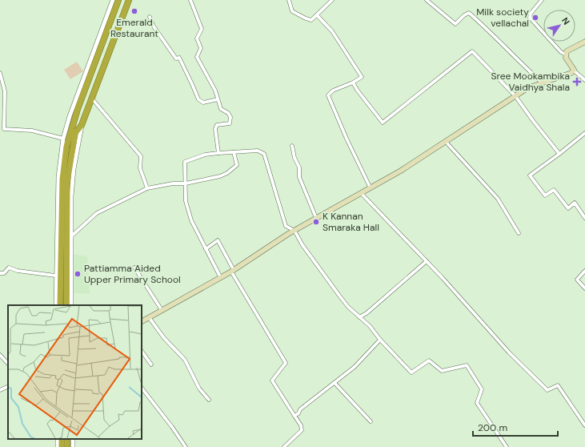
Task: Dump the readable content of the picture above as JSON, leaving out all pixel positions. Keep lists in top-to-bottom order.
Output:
{
  "places": {
    "other": [
      "Emerald Restaurant",
      "Milk society vellachal",
      "K Kannan Smaraka Hall",
      "Pattiamma Aided Upper Primary School"
    ],
    "health": ["Sree Mookambika Vaidhya Shala"]
  },
  "scale_bar": "200 m",
  "north": "top right"
}
